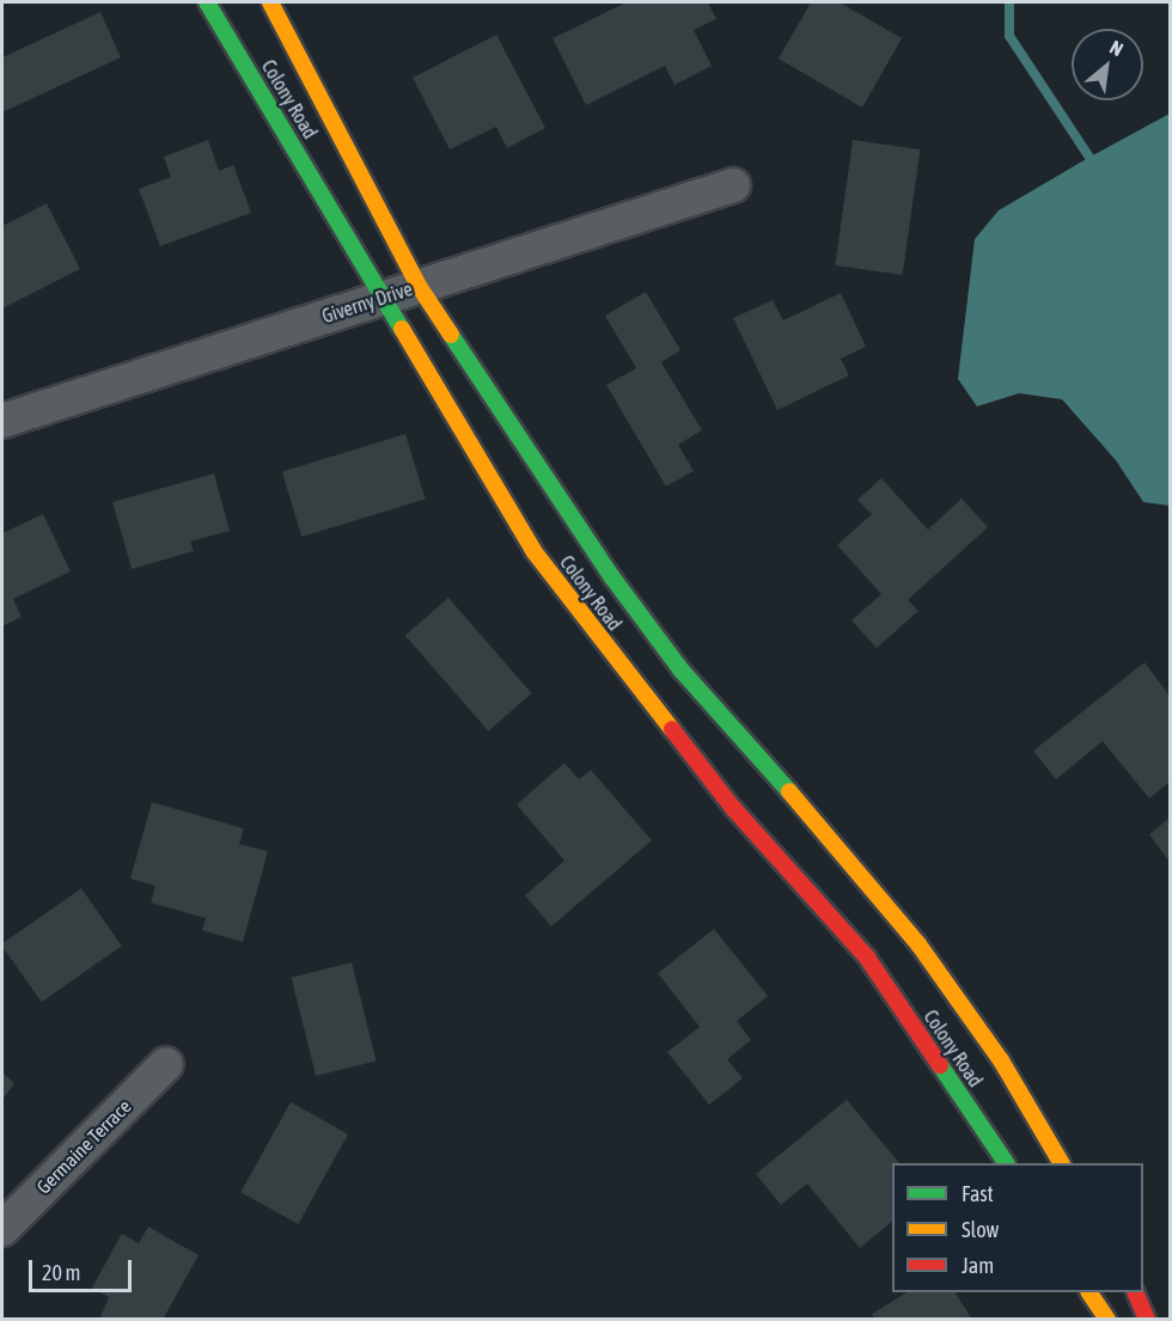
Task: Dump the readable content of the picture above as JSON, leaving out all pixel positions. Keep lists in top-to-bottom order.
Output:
{
  "streets": {
    "main road": ["Colony Road"],
    "street": ["Giverny Drive", "Germaine Terrace"]
  },
  "crossings": [
    ["Colony Road", "Giverny Drive"]
  ],
  "legend": ["Fast", "Slow", "Jam"],
  "scale_bar": "20 m",
  "north": "top right"
}
